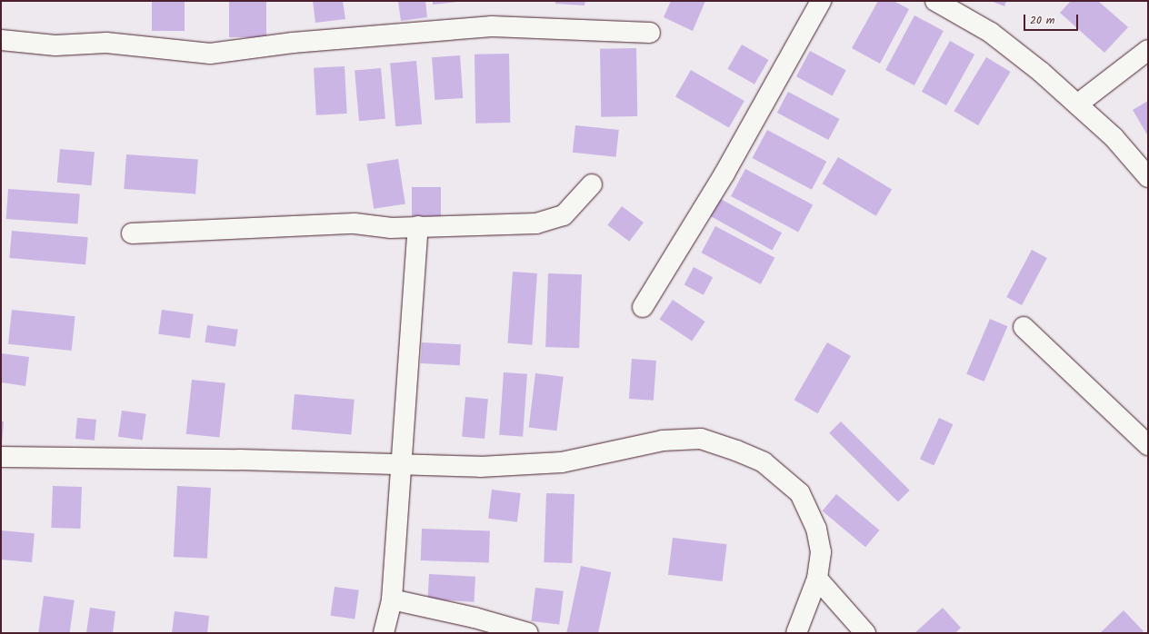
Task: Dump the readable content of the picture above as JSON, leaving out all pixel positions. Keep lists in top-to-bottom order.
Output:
{
  "scale_bar": "20 m"
}
